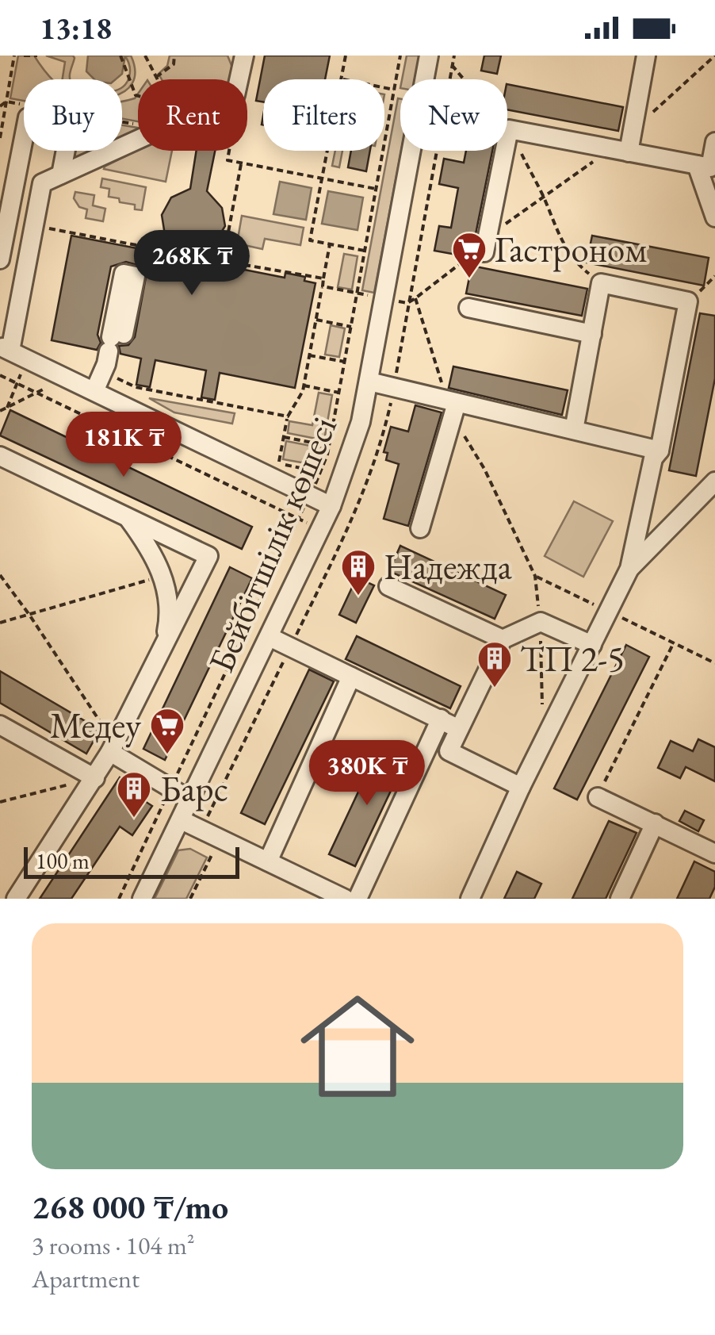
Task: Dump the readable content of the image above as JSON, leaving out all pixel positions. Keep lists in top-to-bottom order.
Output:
{
  "streets": {
    "street": ["Бейбітшілік көшесі"]
  },
  "places": {
    "supermarket": ["Гастроном", "Медеу"],
    "building": ["Надежда", "ТП 2-5", "Барс"]
  },
  "scale_bar": "100 m",
  "page": {
    "status": "13:18",
    "chip": [
      "Buy",
      "Rent",
      "Filters",
      "New"
    ],
    "price": ["268K ₸", "181K ₸", "380K ₸"],
    "scale": "100 m",
    "list": [
      {
        "name": "268 000 ₸/mo",
        "note": "3 rooms · 104 m² · Apartment"
      }
    ]
  }
}
